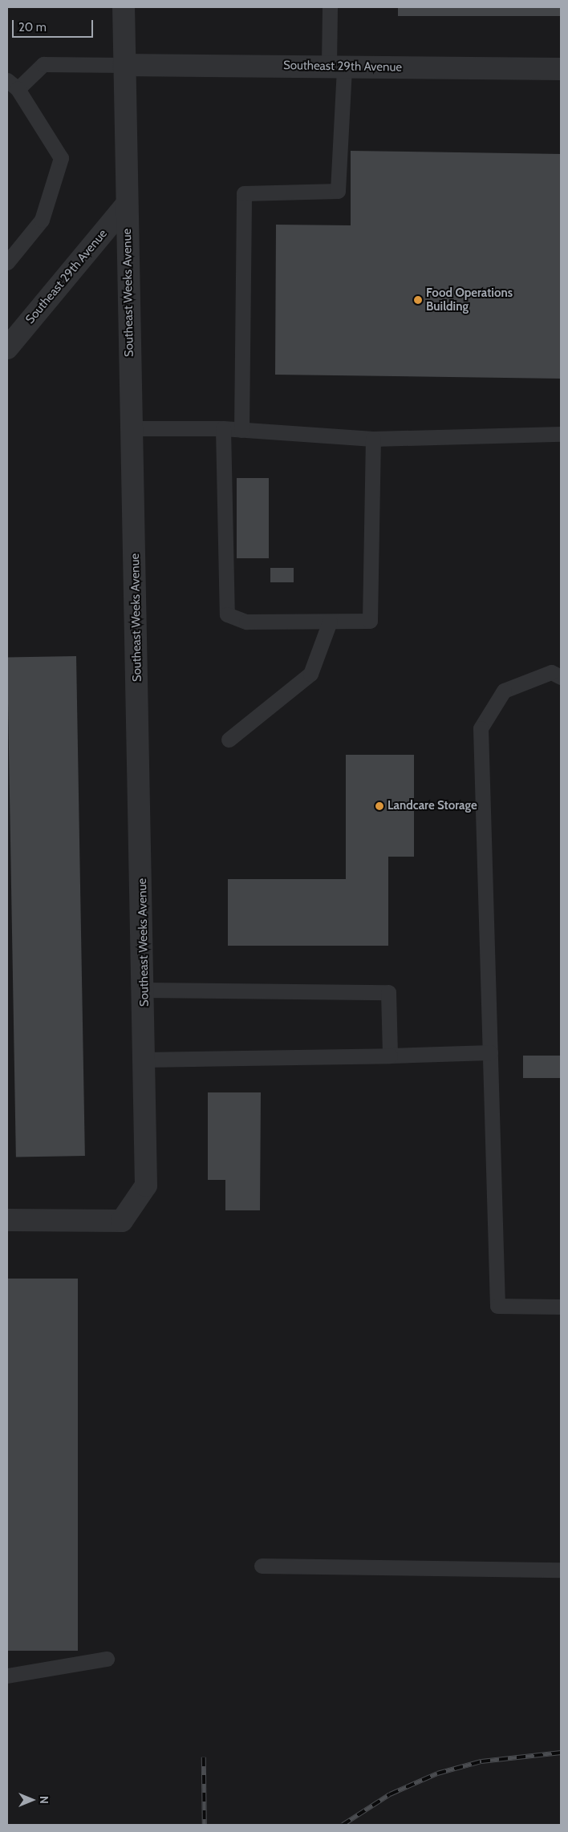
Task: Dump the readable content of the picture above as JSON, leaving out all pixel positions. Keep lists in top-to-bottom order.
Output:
{
  "streets": {
    "street": ["Southeast 29th Avenue", "Southeast Weeks Avenue"]
  },
  "crossings": [
    ["Southeast 29th Avenue", "Southeast Weeks Avenue"]
  ],
  "places": ["Food Operations Building", "Landcare Storage"],
  "scale_bar": "20 m",
  "north": "right"
}
